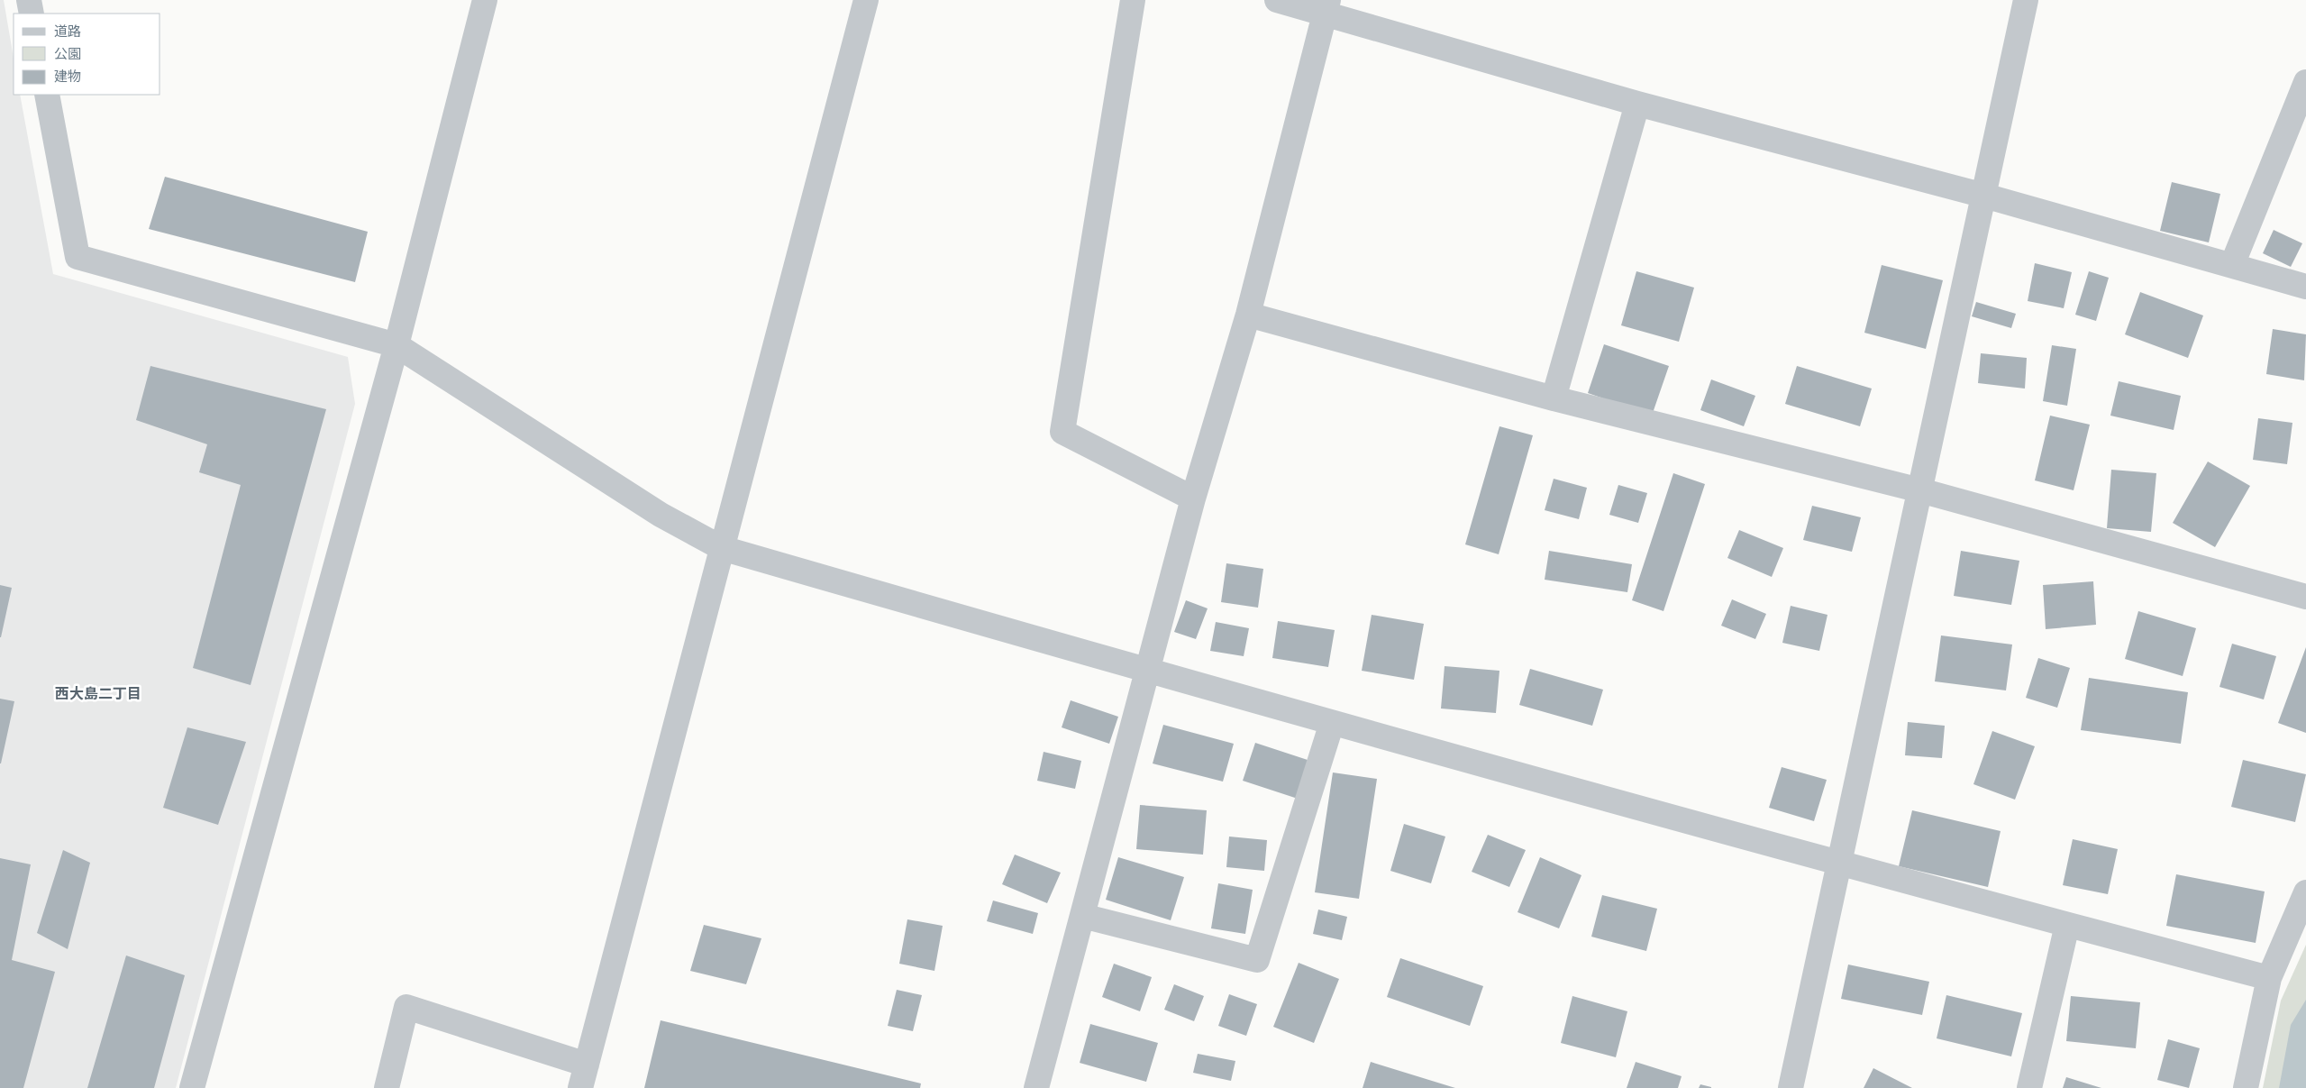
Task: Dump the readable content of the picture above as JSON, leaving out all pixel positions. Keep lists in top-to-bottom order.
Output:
{
  "districts": ["西大島二丁目"],
  "legend": ["道路", "公園", "建物"]
}
